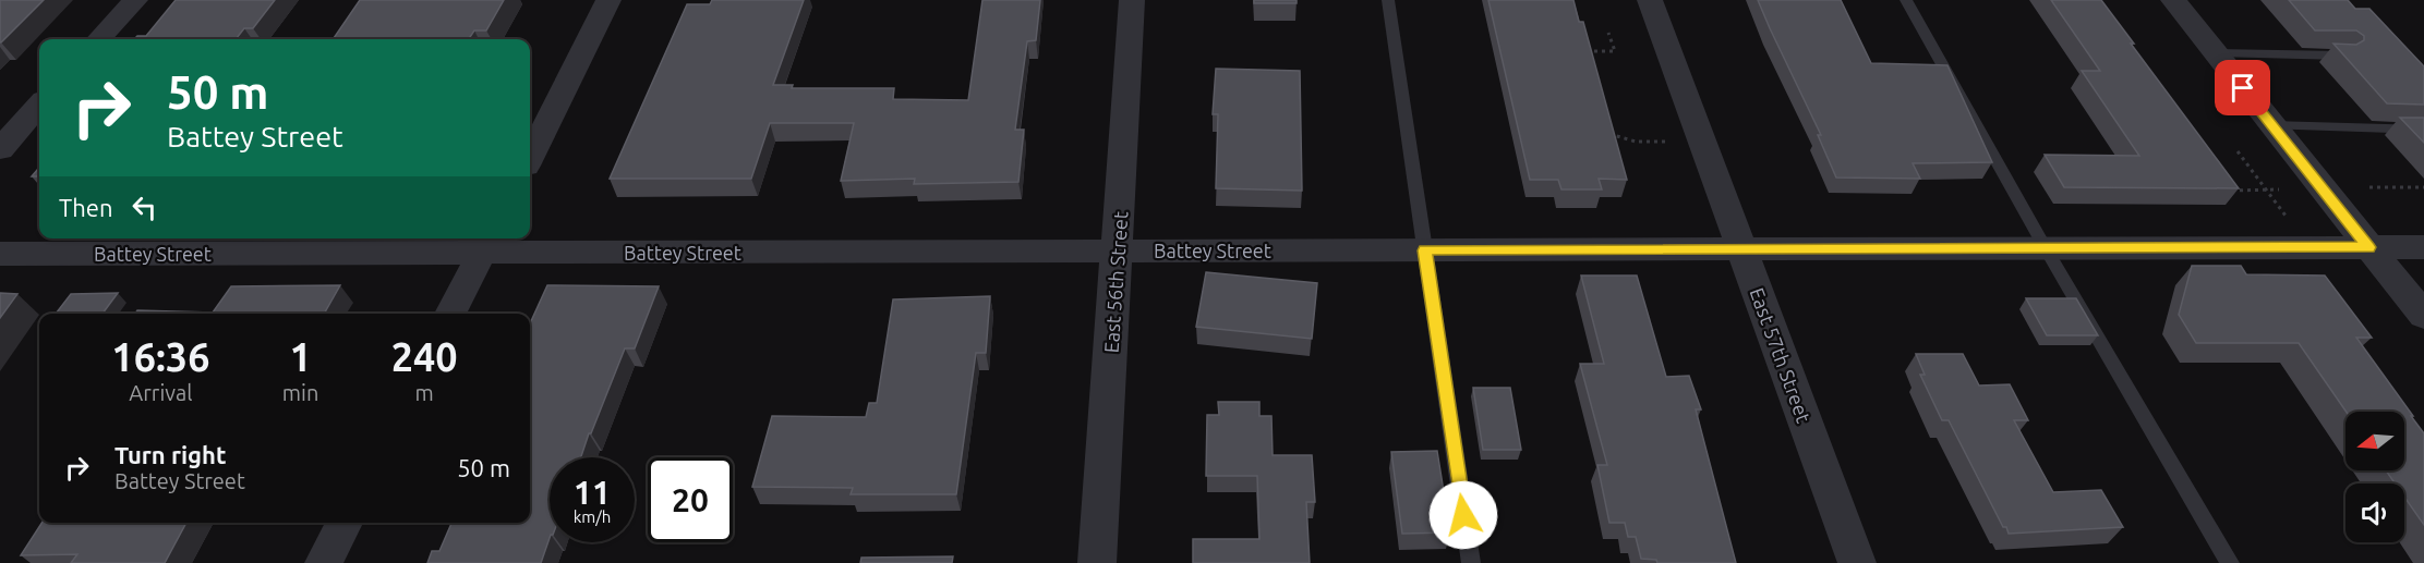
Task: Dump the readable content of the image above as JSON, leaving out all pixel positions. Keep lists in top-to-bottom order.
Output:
{
  "streets": {
    "street": ["Battey Street", "East 56th Street", "East 57th Street"]
  },
  "crossings": [
    ["Battey Street", "East 56th Street"],
    ["Battey Street", "East 57th Street"]
  ],
  "north": "left",
  "page": {
    "turn": ["50 m", "Battey Street"],
    "then": "Then",
    "eta": [
      "16:36",
      "Arrival",
      "1",
      "min",
      "240",
      "m"
    ],
    "list": [
      {
        "name": "Turn right",
        "note": "Battey Street",
        "value": "50 m"
      }
    ],
    "speed": "11 km/h",
    "limit": "20"
  }
}
